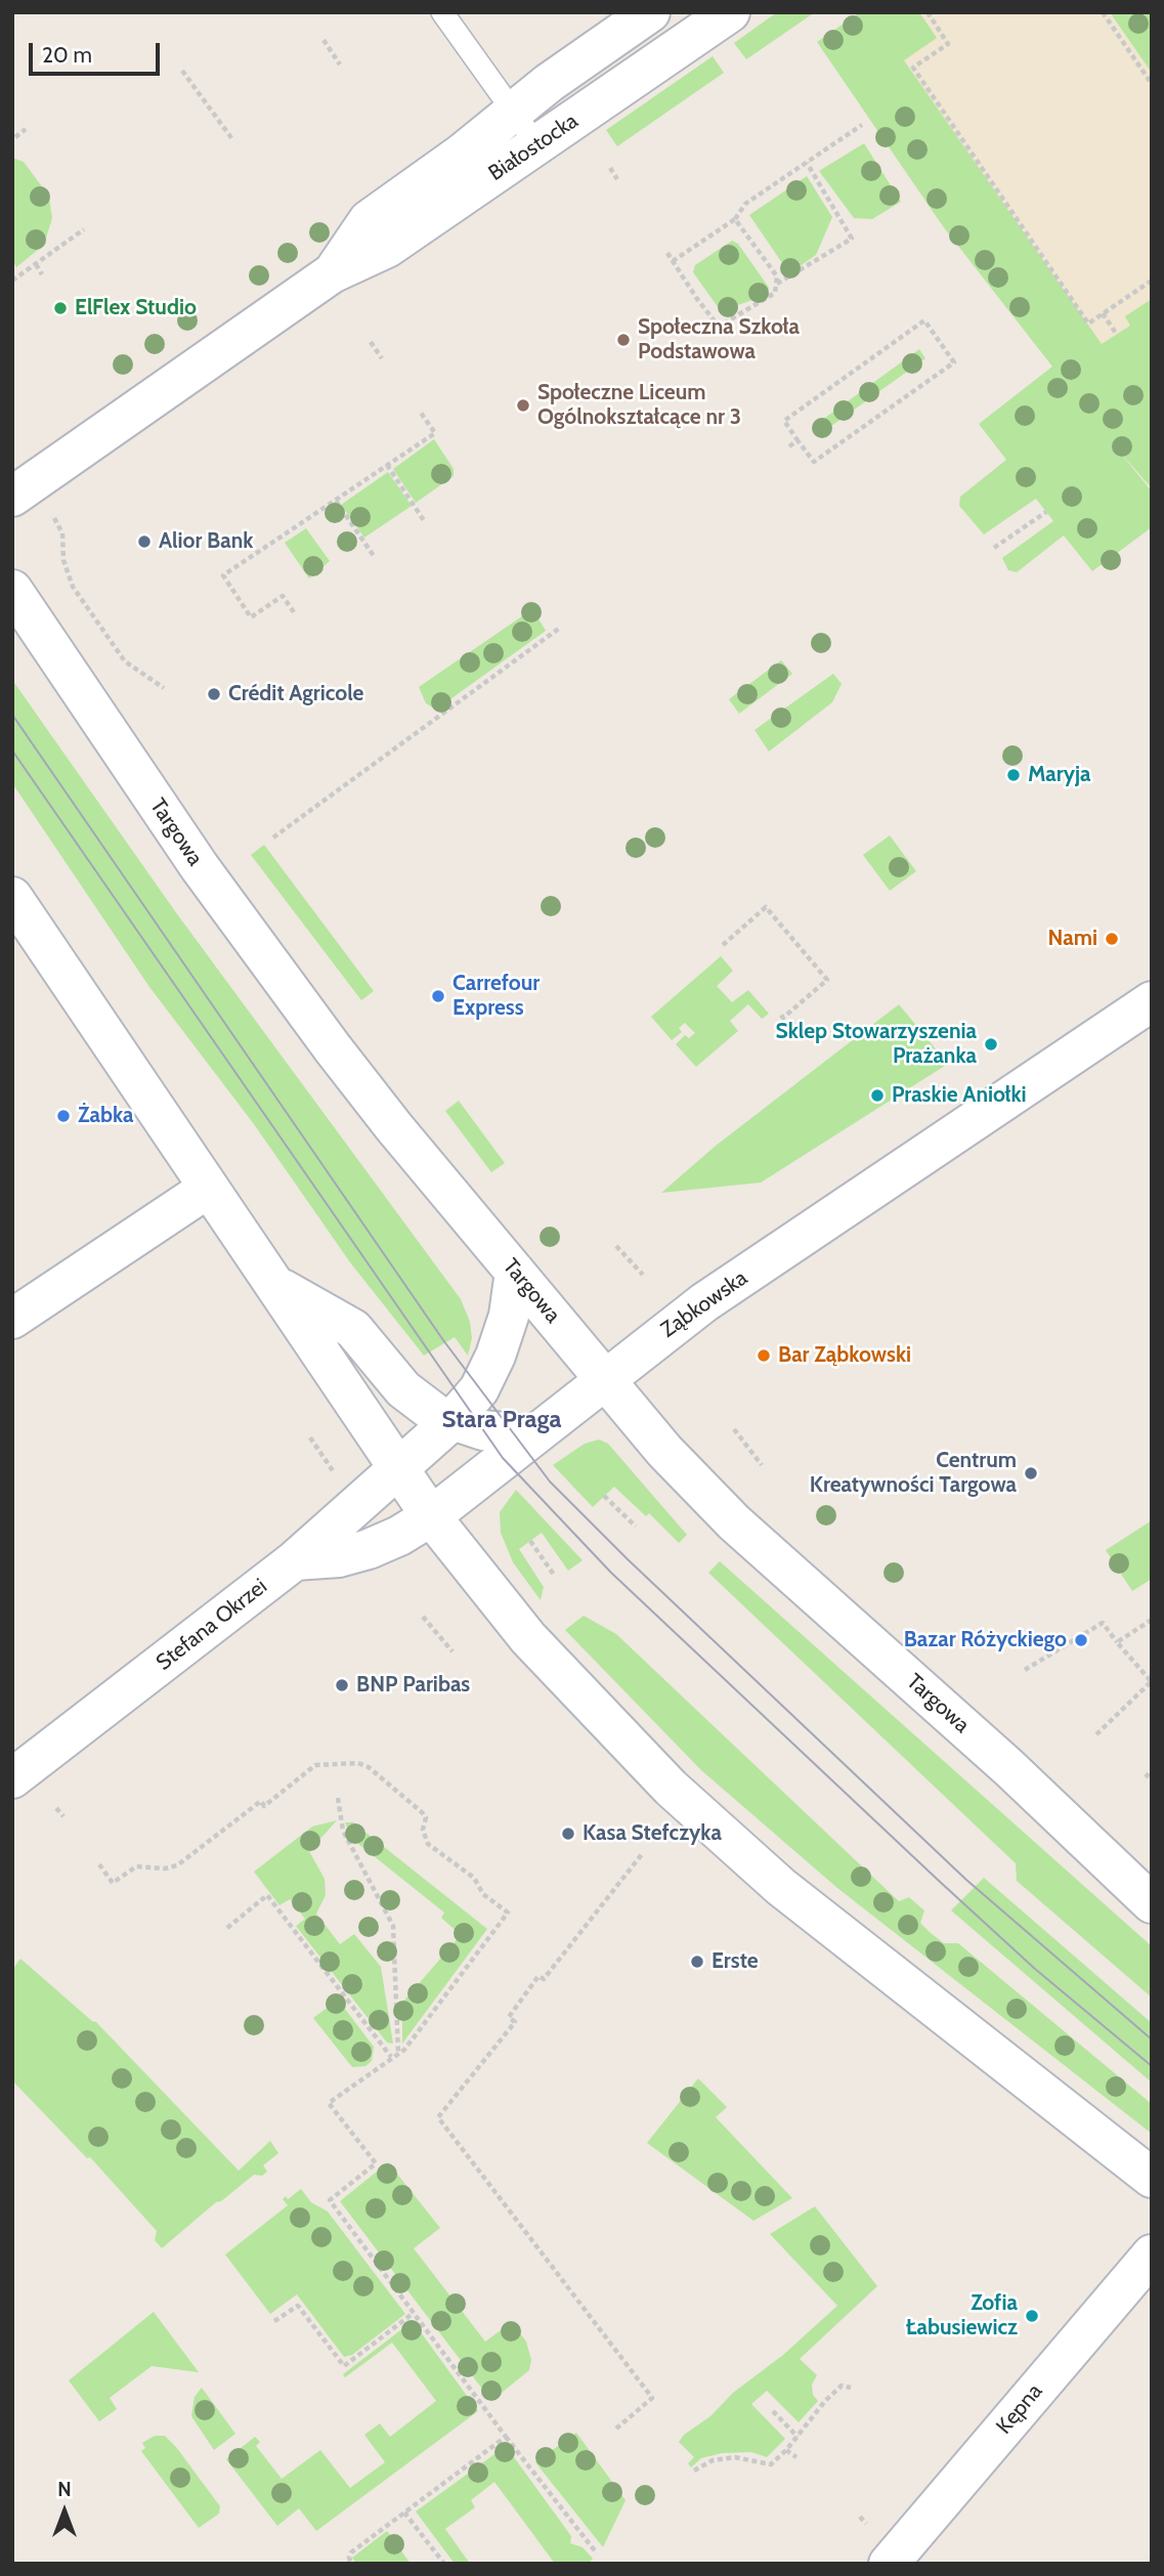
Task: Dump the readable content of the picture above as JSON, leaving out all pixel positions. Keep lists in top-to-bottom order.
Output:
{
  "streets": {
    "street": [
      "Białostocka",
      "Targowa",
      "Ząbkowska",
      "Stefana Okrzei",
      "Kępna"
    ]
  },
  "crossings": [
    ["Targowa", "Ząbkowska"],
    ["Targowa", "Stefana Okrzei"]
  ],
  "districts": ["Stara Praga"],
  "places": [
    "ElFlex Studio",
    "Społeczna Szkoła Podstawowa",
    "Społeczne Liceum Ogólnokształcące nr 3",
    "Alior Bank",
    "Crédit Agricole",
    "Maryja",
    "Nami",
    "Carrefour Express",
    "Sklep Stowarzyszenia Prażanka",
    "Praskie Aniołki",
    "Żabka",
    "Bar Ząbkowski",
    "Centrum Kreatywności Targowa",
    "Bazar Różyckiego",
    "BNP Paribas",
    "Kasa Stefczyka",
    "Erste",
    "Zofia Łabusiewicz"
  ],
  "scale_bar": "20 m",
  "north": "top"
}
